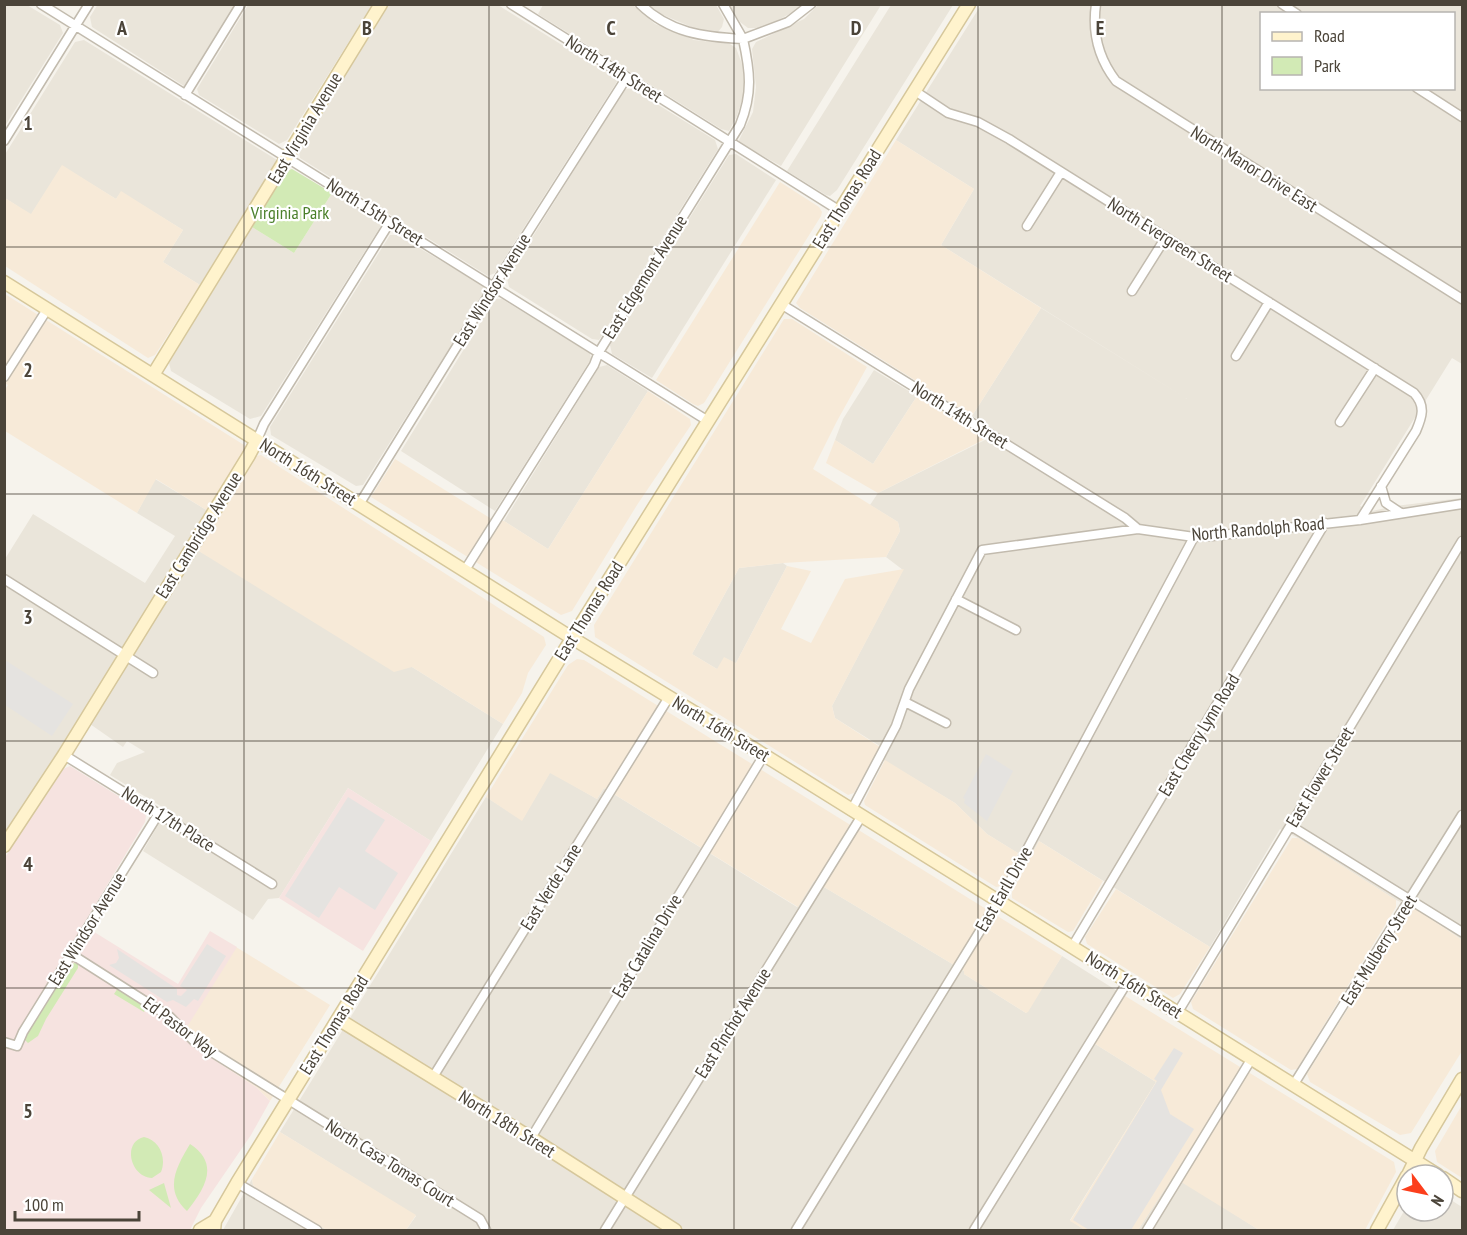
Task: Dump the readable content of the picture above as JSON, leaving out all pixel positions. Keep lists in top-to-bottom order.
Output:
{
  "streets": {
    "main road": [
      "East Virginia Avenue",
      "East Thomas Road",
      "North 16th Street",
      "East Cambridge Avenue",
      "North 18th Street"
    ],
    "street": [
      "North 14th Street",
      "North Manor Drive East",
      "North 15th Street",
      "North Evergreen Street",
      "East Edgemont Avenue",
      "East Windsor Avenue",
      "North Randolph Road",
      "East Cheery Lynn Road",
      "East Flower Street",
      "North 17th Place",
      "East Verde Lane",
      "East Earll Drive",
      "East Catalina Drive",
      "East Mulberry Street",
      "East Pinchot Avenue",
      "Ed Pastor Way",
      "North Casa Tomas Court"
    ]
  },
  "crossings": [
    ["North 14th Street", "East Thomas Road"],
    ["North 14th Street", "East Edgemont Avenue"],
    ["North 14th Street", "East Windsor Avenue"],
    ["North 14th Street", "North Randolph Road"],
    ["East Virginia Avenue", "North 15th Street"],
    ["East Virginia Avenue", "North 16th Street"],
    ["East Thomas Road", "North 15th Street"],
    ["East Thomas Road", "North Evergreen Street"],
    ["East Thomas Road", "North 16th Street"],
    ["East Thomas Road", "Ed Pastor Way"],
    ["East Thomas Road", "North 18th Street"],
    ["East Thomas Road", "North Casa Tomas Court"],
    ["North 15th Street", "East Edgemont Avenue"],
    ["North 15th Street", "East Windsor Avenue"],
    ["North 15th Street", "East Cambridge Avenue"],
    ["East Edgemont Avenue", "North 16th Street"],
    ["East Windsor Avenue", "North 16th Street"],
    ["East Windsor Avenue", "North 17th Place"],
    ["East Windsor Avenue", "Ed Pastor Way"],
    ["North 16th Street", "East Cambridge Avenue"],
    ["North 16th Street", "East Cheery Lynn Road"],
    ["North 16th Street", "East Flower Street"],
    ["North 16th Street", "East Verde Lane"],
    ["North 16th Street", "East Earll Drive"],
    ["North 16th Street", "East Catalina Drive"],
    ["North 16th Street", "East Mulberry Street"],
    ["North 16th Street", "East Pinchot Avenue"],
    ["North Randolph Road", "East Cheery Lynn Road"],
    ["North Randolph Road", "East Earll Drive"],
    ["North Randolph Road", "East Pinchot Avenue"],
    ["East Cambridge Avenue", "North 17th Place"],
    ["East Verde Lane", "North 18th Street"],
    ["East Catalina Drive", "North 18th Street"],
    ["East Pinchot Avenue", "North 18th Street"],
    ["Ed Pastor Way", "North Casa Tomas Court"]
  ],
  "parks": ["Virginia Park"],
  "legend": ["Road", "Park"],
  "scale_bar": "100 m",
  "north": "bottom right",
  "grid": {
    "columns": [
      "A",
      "B",
      "C",
      "D",
      "E"
    ],
    "rows": [
      "1",
      "2",
      "3",
      "4",
      "5"
    ]
  }
}
